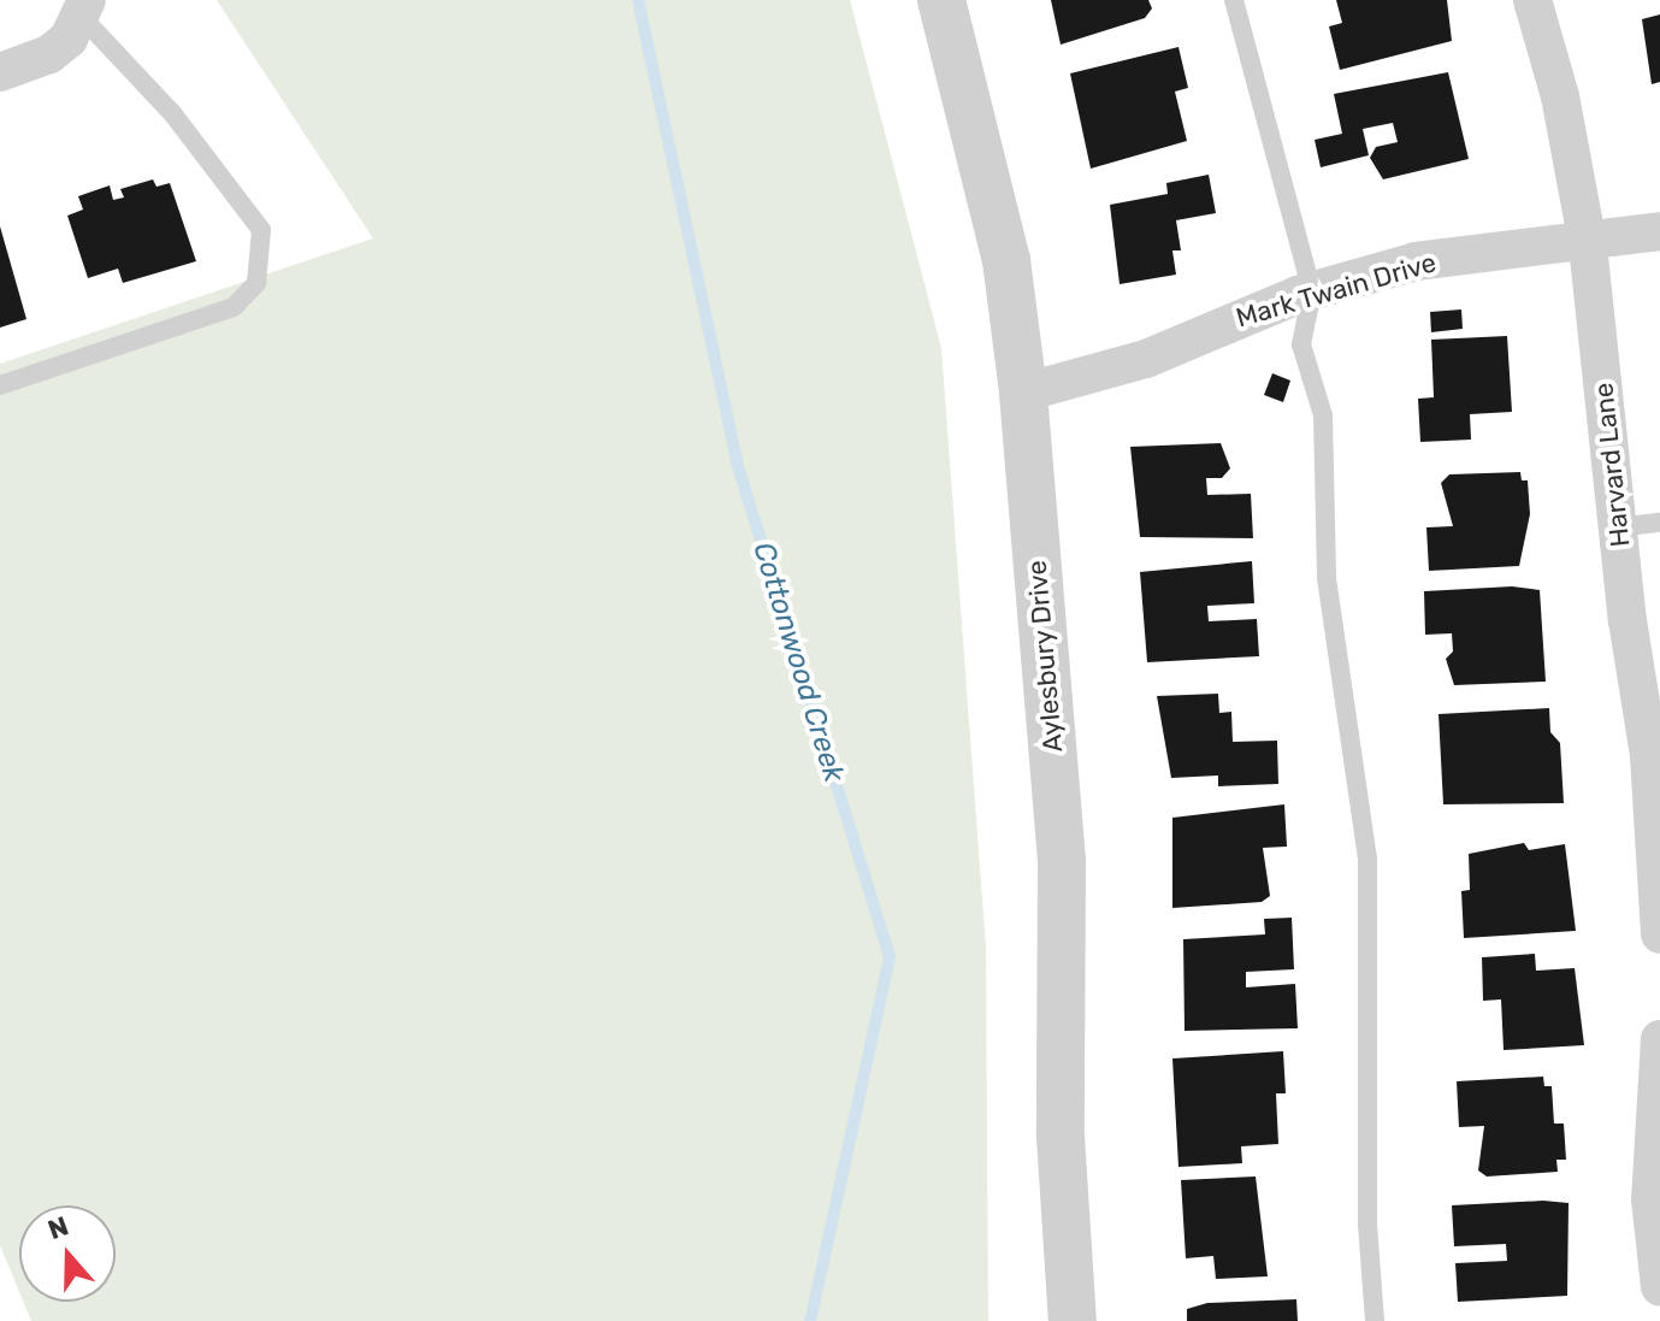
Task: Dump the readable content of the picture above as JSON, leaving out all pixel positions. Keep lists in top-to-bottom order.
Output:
{
  "streets": {
    "street": ["Mark Twain Drive", "Harvard Lane", "Aylesbury Drive"]
  },
  "crossings": [
    ["Mark Twain Drive", "Harvard Lane"],
    ["Mark Twain Drive", "Aylesbury Drive"]
  ],
  "water": ["Cottonwood Creek"],
  "north": "top"
}
